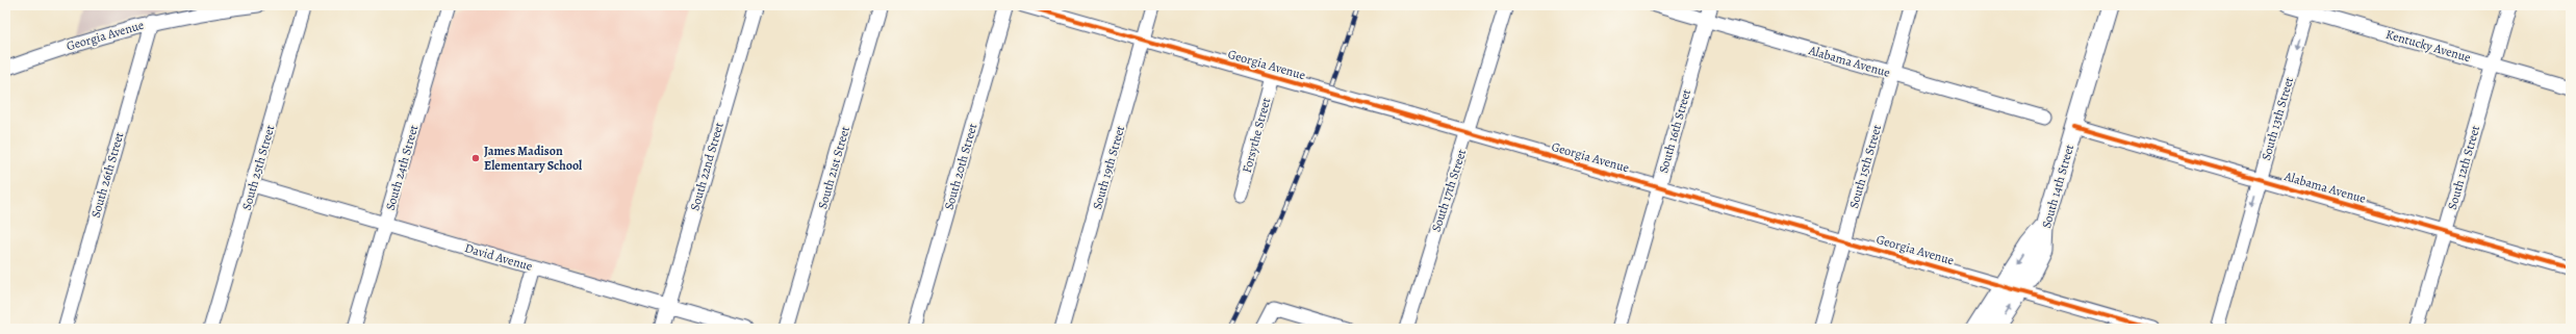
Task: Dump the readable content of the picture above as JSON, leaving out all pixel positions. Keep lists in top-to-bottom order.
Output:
{
  "streets": {
    "main road": ["South 14th Street"],
    "street": [
      "Georgia Avenue",
      "Kentucky Avenue",
      "Alabama Avenue",
      "South 13th Street",
      "South 16th Street",
      "Forsythe Street",
      "South 22nd Street",
      "South 20th Street",
      "South 15th Street",
      "South 25th Street",
      "South 24th Street",
      "South 21st Street",
      "South 19th Street",
      "South 12th Street",
      "South 26th Street",
      "South 17th Street",
      "David Avenue"
    ]
  },
  "crossings": [
    ["Georgia Avenue", "South 16th Street"],
    ["Georgia Avenue", "Forsythe Street"],
    ["Georgia Avenue", "South 15th Street"],
    ["Georgia Avenue", "South 19th Street"],
    ["Georgia Avenue", "South 26th Street"],
    ["Georgia Avenue", "South 14th Street"],
    ["Georgia Avenue", "South 17th Street"],
    ["Kentucky Avenue", "South 13th Street"],
    ["Kentucky Avenue", "South 12th Street"],
    ["Alabama Avenue", "South 13th Street"],
    ["Alabama Avenue", "South 16th Street"],
    ["Alabama Avenue", "South 15th Street"],
    ["Alabama Avenue", "South 12th Street"],
    ["Alabama Avenue", "South 14th Street"],
    ["South 22nd Street", "David Avenue"],
    ["South 25th Street", "David Avenue"],
    ["South 24th Street", "David Avenue"]
  ],
  "one_way": ["South 13th Street"],
  "places": ["James Madison Elementary School"]
}
